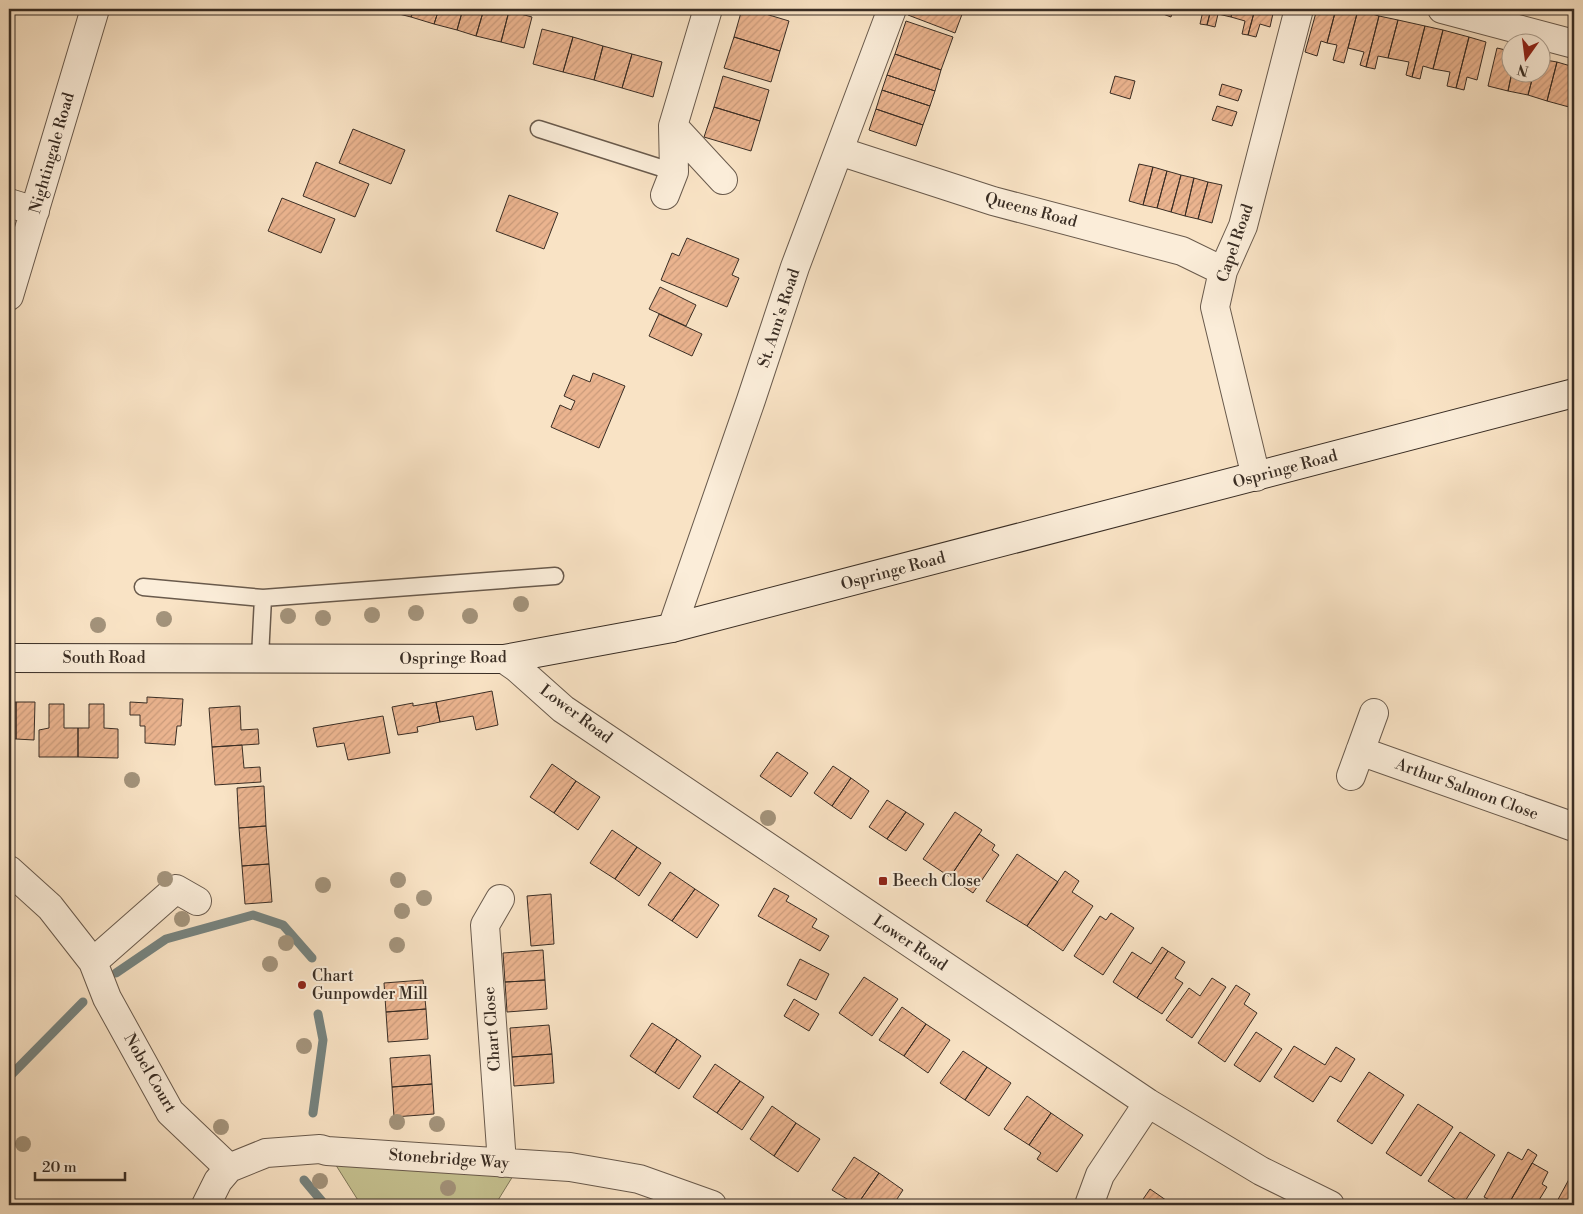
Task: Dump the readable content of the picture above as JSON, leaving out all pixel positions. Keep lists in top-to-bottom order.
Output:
{
  "streets": {
    "street": [
      "Nightingale Road",
      "Queens Road",
      "Capel Road",
      "St. Ann's Road",
      "Ospringe Road",
      "South Road",
      "Lower Road",
      "Arthur Salmon Close",
      "Chart Close",
      "Nobel Court",
      "Stonebridge Way"
    ]
  },
  "crossings": [
    ["Queens Road", "Capel Road"],
    ["Queens Road", "St. Ann's Road"],
    ["Capel Road", "Ospringe Road"],
    ["St. Ann's Road", "Ospringe Road"],
    ["Ospringe Road", "South Road"],
    ["Ospringe Road", "Lower Road"],
    ["Chart Close", "Stonebridge Way"],
    ["Nobel Court", "Stonebridge Way"]
  ],
  "places": {
    "transit": ["Beech Close"],
    "other": ["Chart Gunpowder Mill"]
  },
  "scale_bar": "20 m",
  "north": "bottom"
}
